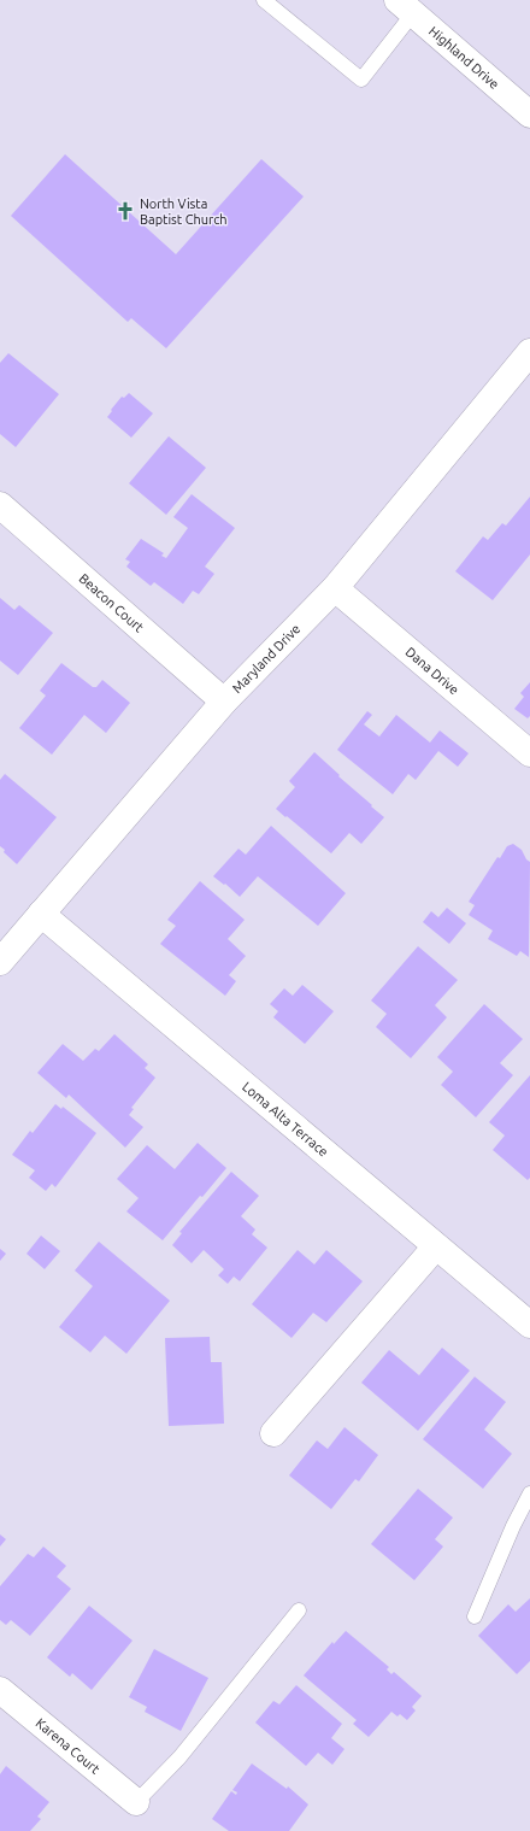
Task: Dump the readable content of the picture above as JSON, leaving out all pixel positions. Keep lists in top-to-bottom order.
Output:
{
  "streets": {
    "street": [
      "Highland Drive",
      "Beacon Court",
      "Maryland Drive",
      "Dana Drive",
      "Loma Alta Terrace",
      "Karena Court"
    ]
  },
  "crossings": [
    ["Beacon Court", "Maryland Drive"],
    ["Maryland Drive", "Dana Drive"],
    ["Maryland Drive", "Loma Alta Terrace"]
  ],
  "places": {
    "church": ["North Vista Baptist Church"]
  }
}
